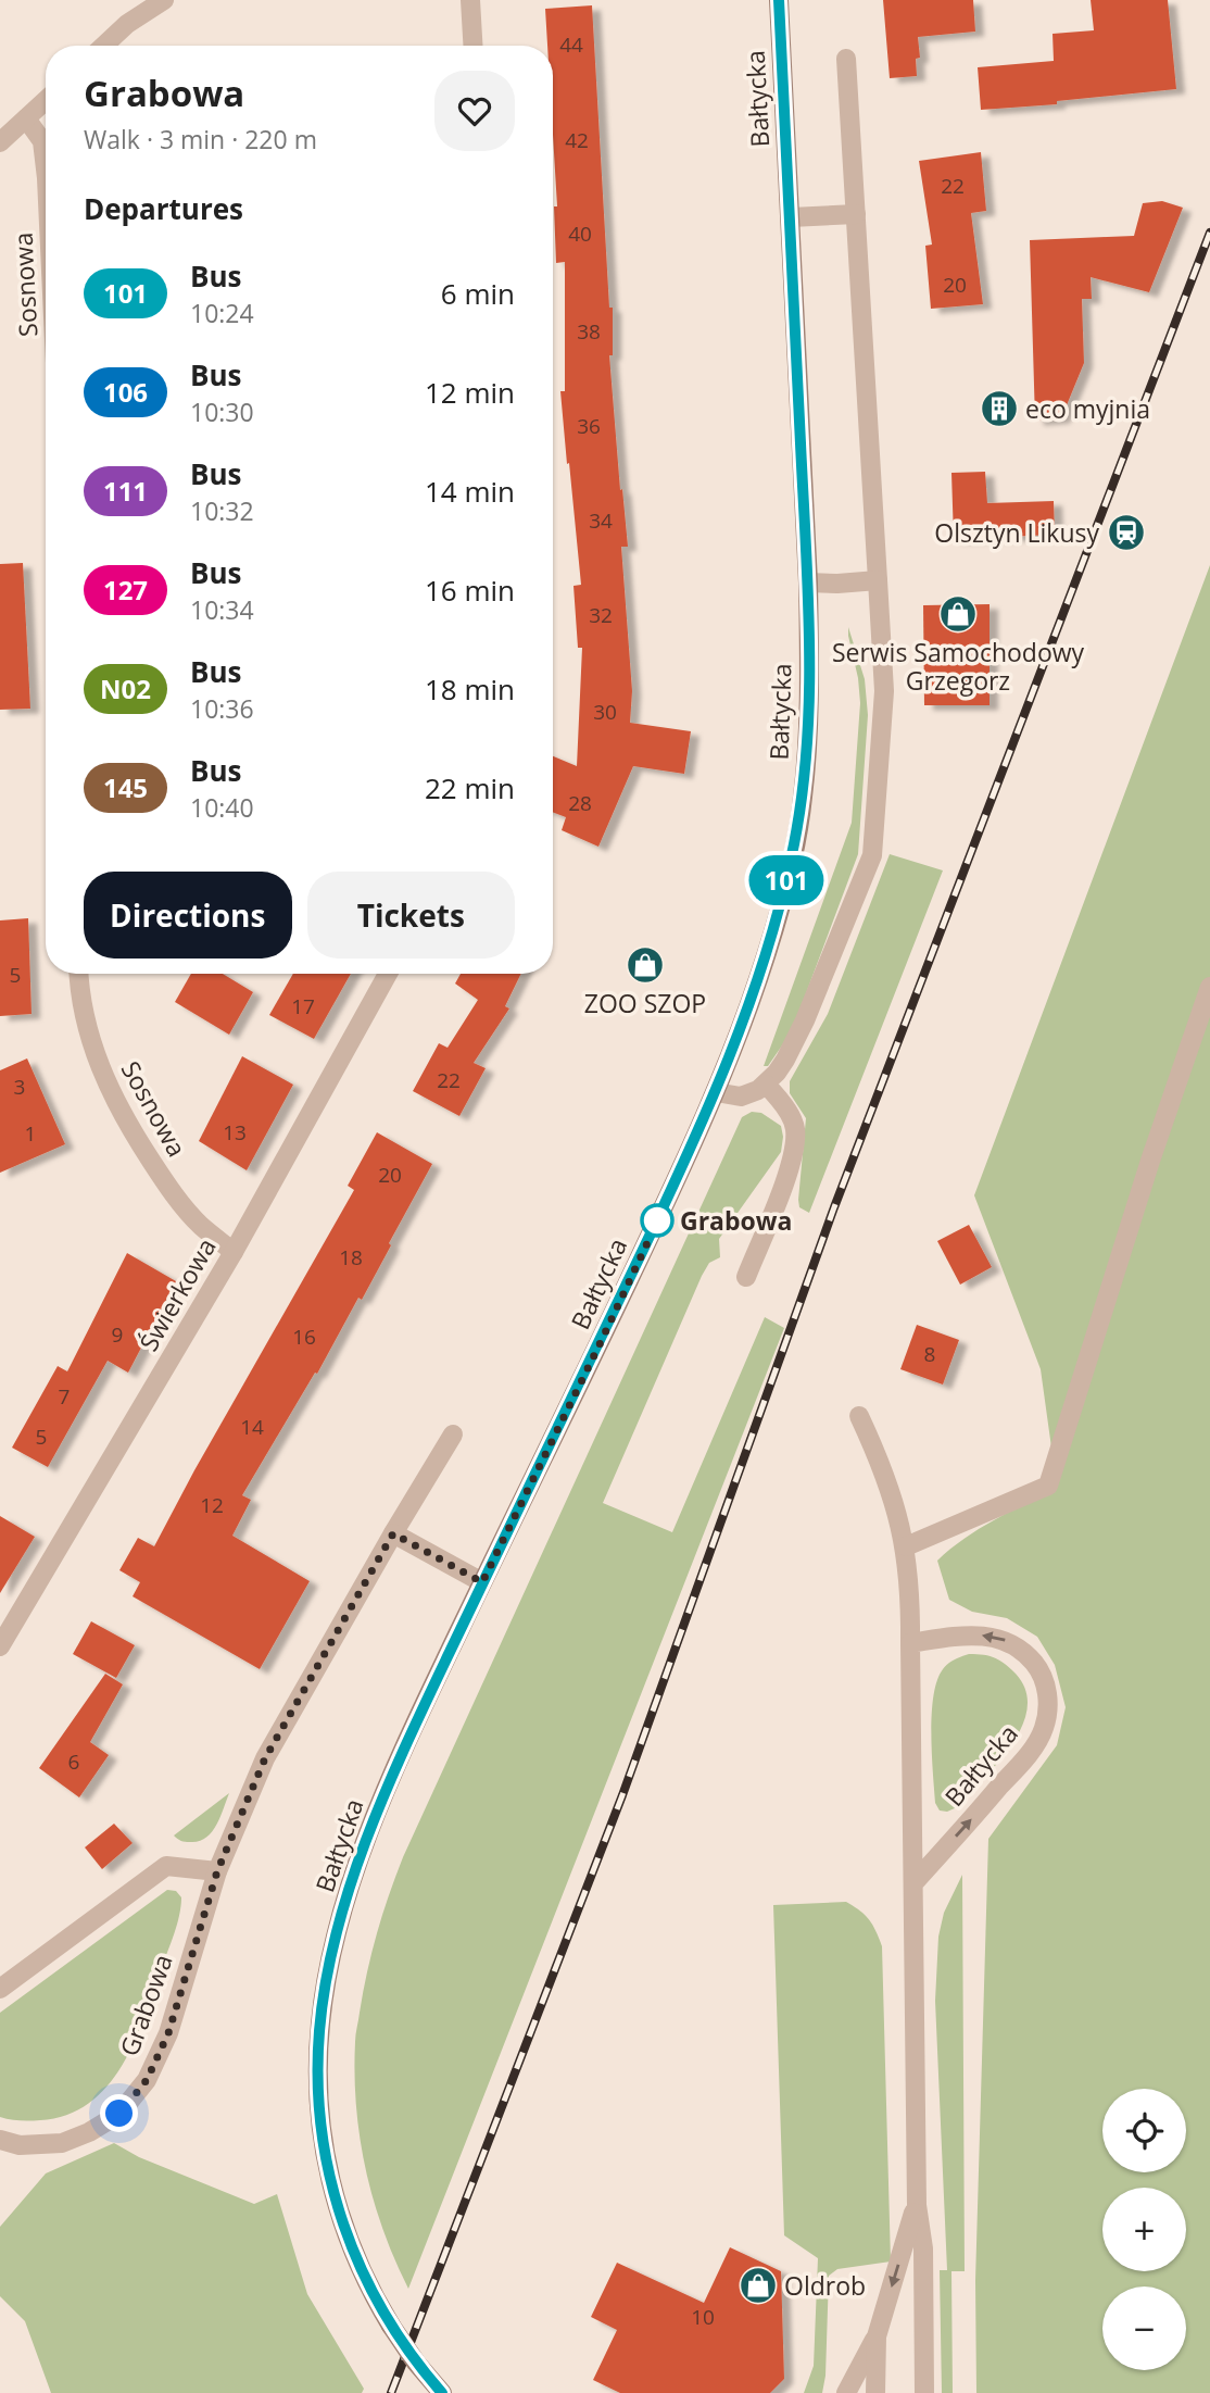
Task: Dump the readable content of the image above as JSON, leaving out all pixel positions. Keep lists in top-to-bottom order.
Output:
{
  "streets": {
    "main road": ["Bałtycka"],
    "street": ["Sosnowa", "Świerkowa", "Grabowa"]
  },
  "crossings": [
    ["Sosnowa", "Świerkowa"]
  ],
  "places": {
    "building": ["eco myjnia"],
    "station": ["Olsztyn Likusy"],
    "shop": ["Serwis Samochodowy Grzegorz", "ZOO SZOP", "Oldrob"],
    "other": ["Grabowa"]
  },
  "lines": ["bus line 101"],
  "house_numbers": [
    "44",
    "42",
    "22",
    "40",
    "20",
    "38",
    "36",
    "34",
    "32",
    "30",
    "28",
    "5",
    "17",
    "22",
    "3",
    "13",
    "1",
    "20",
    "18",
    "9",
    "16",
    "8",
    "7",
    "14",
    "5",
    "12",
    "6",
    "10"
  ],
  "page": {
    "on_map": "101",
    "heading": [
      ["Grabowa", "Walk · 3 min · 220 m"],
      "Departures"
    ],
    "list": [
      {
        "mark": "101",
        "name": "Bus",
        "note": "10:24",
        "value": "6 min"
      },
      {
        "mark": "106",
        "name": "Bus",
        "note": "10:30",
        "value": "12 min"
      },
      {
        "mark": "111",
        "name": "Bus",
        "note": "10:32",
        "value": "14 min"
      },
      {
        "mark": "127",
        "name": "Bus",
        "note": "10:34",
        "value": "16 min"
      },
      {
        "mark": "N02",
        "name": "Bus",
        "note": "10:36",
        "value": "18 min"
      },
      {
        "mark": "145",
        "name": "Bus",
        "note": "10:40",
        "value": "22 min"
      }
    ],
    "buttons": ["Directions", "Tickets"],
    "map_buttons": ["+", "−"]
  }
}
